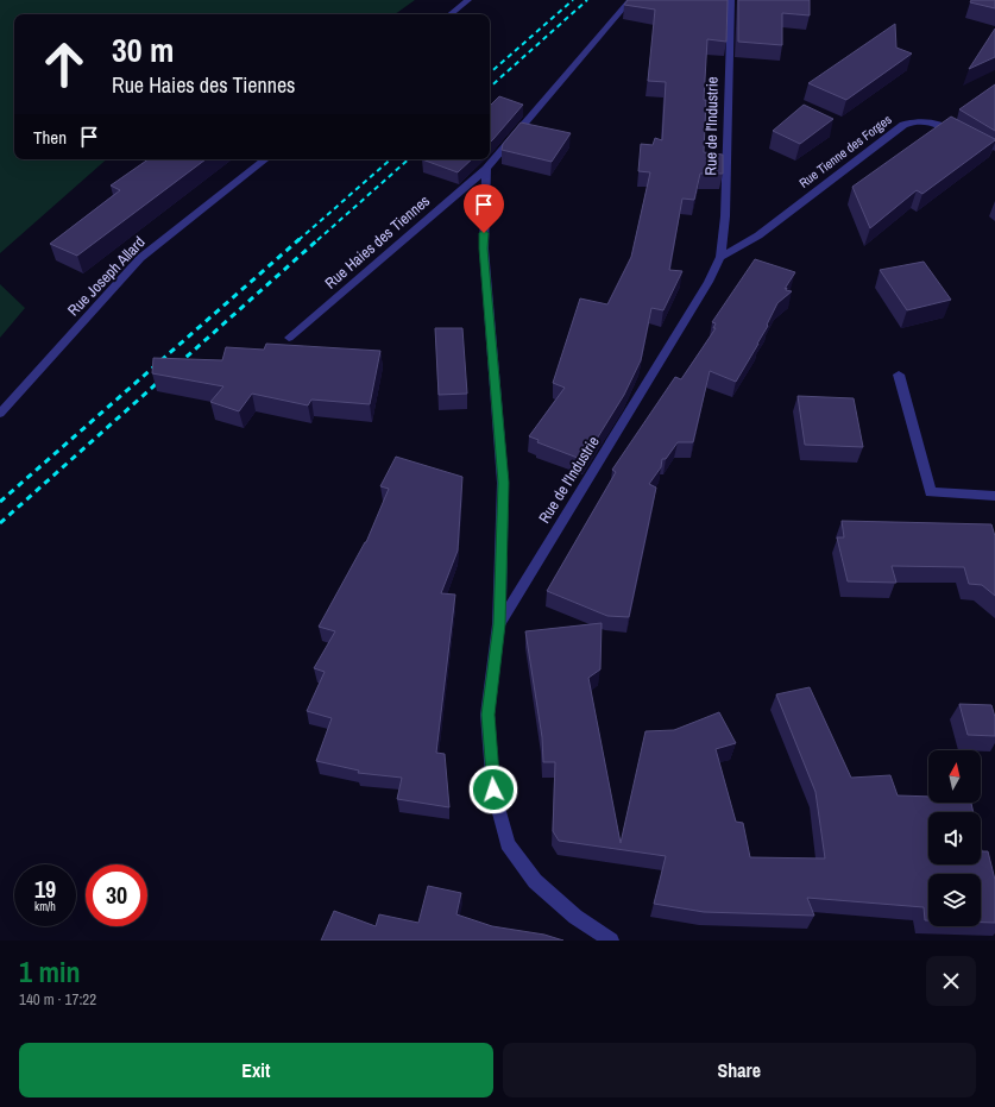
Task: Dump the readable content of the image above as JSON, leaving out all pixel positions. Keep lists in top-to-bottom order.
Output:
{
  "streets": {
    "street": [
      "Rue de l'Industrie",
      "Rue Tienne des Forges",
      "Rue Haies des Tiennes",
      "Rue Joseph Allard"
    ]
  },
  "crossings": [
    ["Rue de l'Industrie", "Rue Tienne des Forges"]
  ],
  "north": "top",
  "page": {
    "turn": ["30 m", "Rue Haies des Tiennes"],
    "then": "Then",
    "speed": "19 km/h",
    "limit": "30",
    "heading": ["1 min", "140 m · 17:22"],
    "buttons": ["Exit", "Share"]
  }
}
